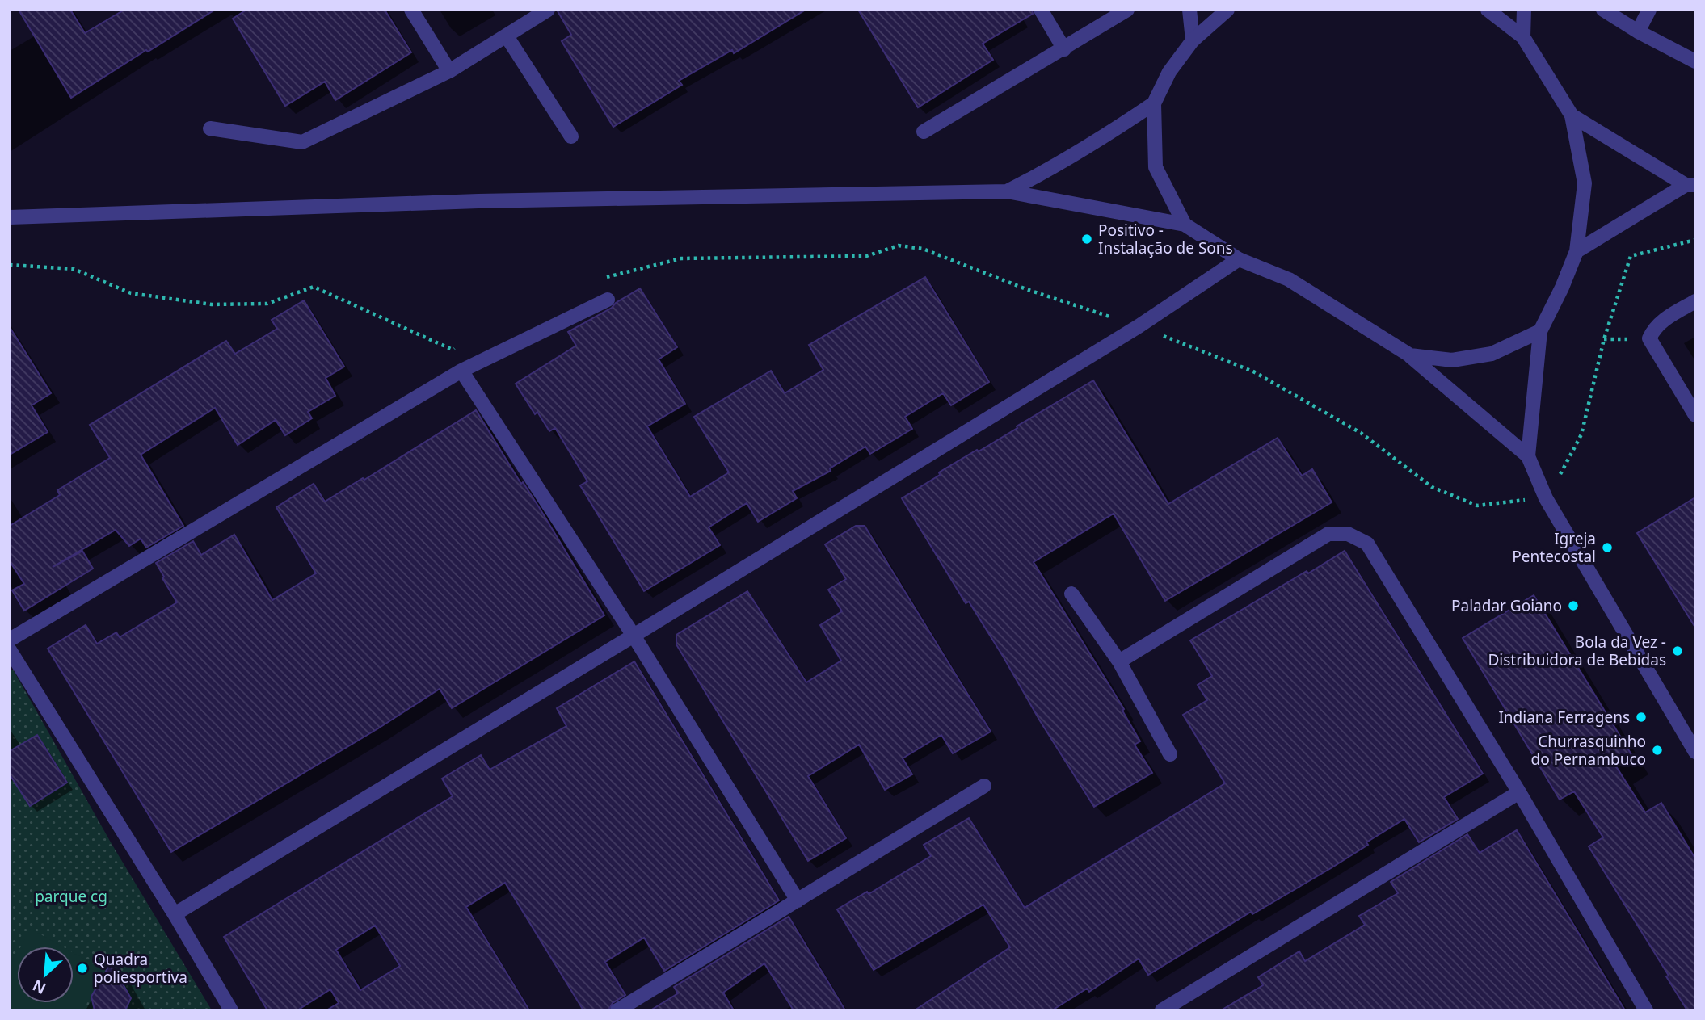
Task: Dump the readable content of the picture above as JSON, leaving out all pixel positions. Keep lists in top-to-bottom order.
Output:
{
  "parks": ["parque cg"],
  "places": [
    "Positivo - Instalação de Sons",
    "Igreja Pentecostal",
    "Paladar Goiano",
    "Bola da Vez - Distribuidora de Bebidas",
    "Indiana Ferragens",
    "Churrasquinho do Pernambuco",
    "Quadra poliesportiva"
  ],
  "north": "bottom left"
}
